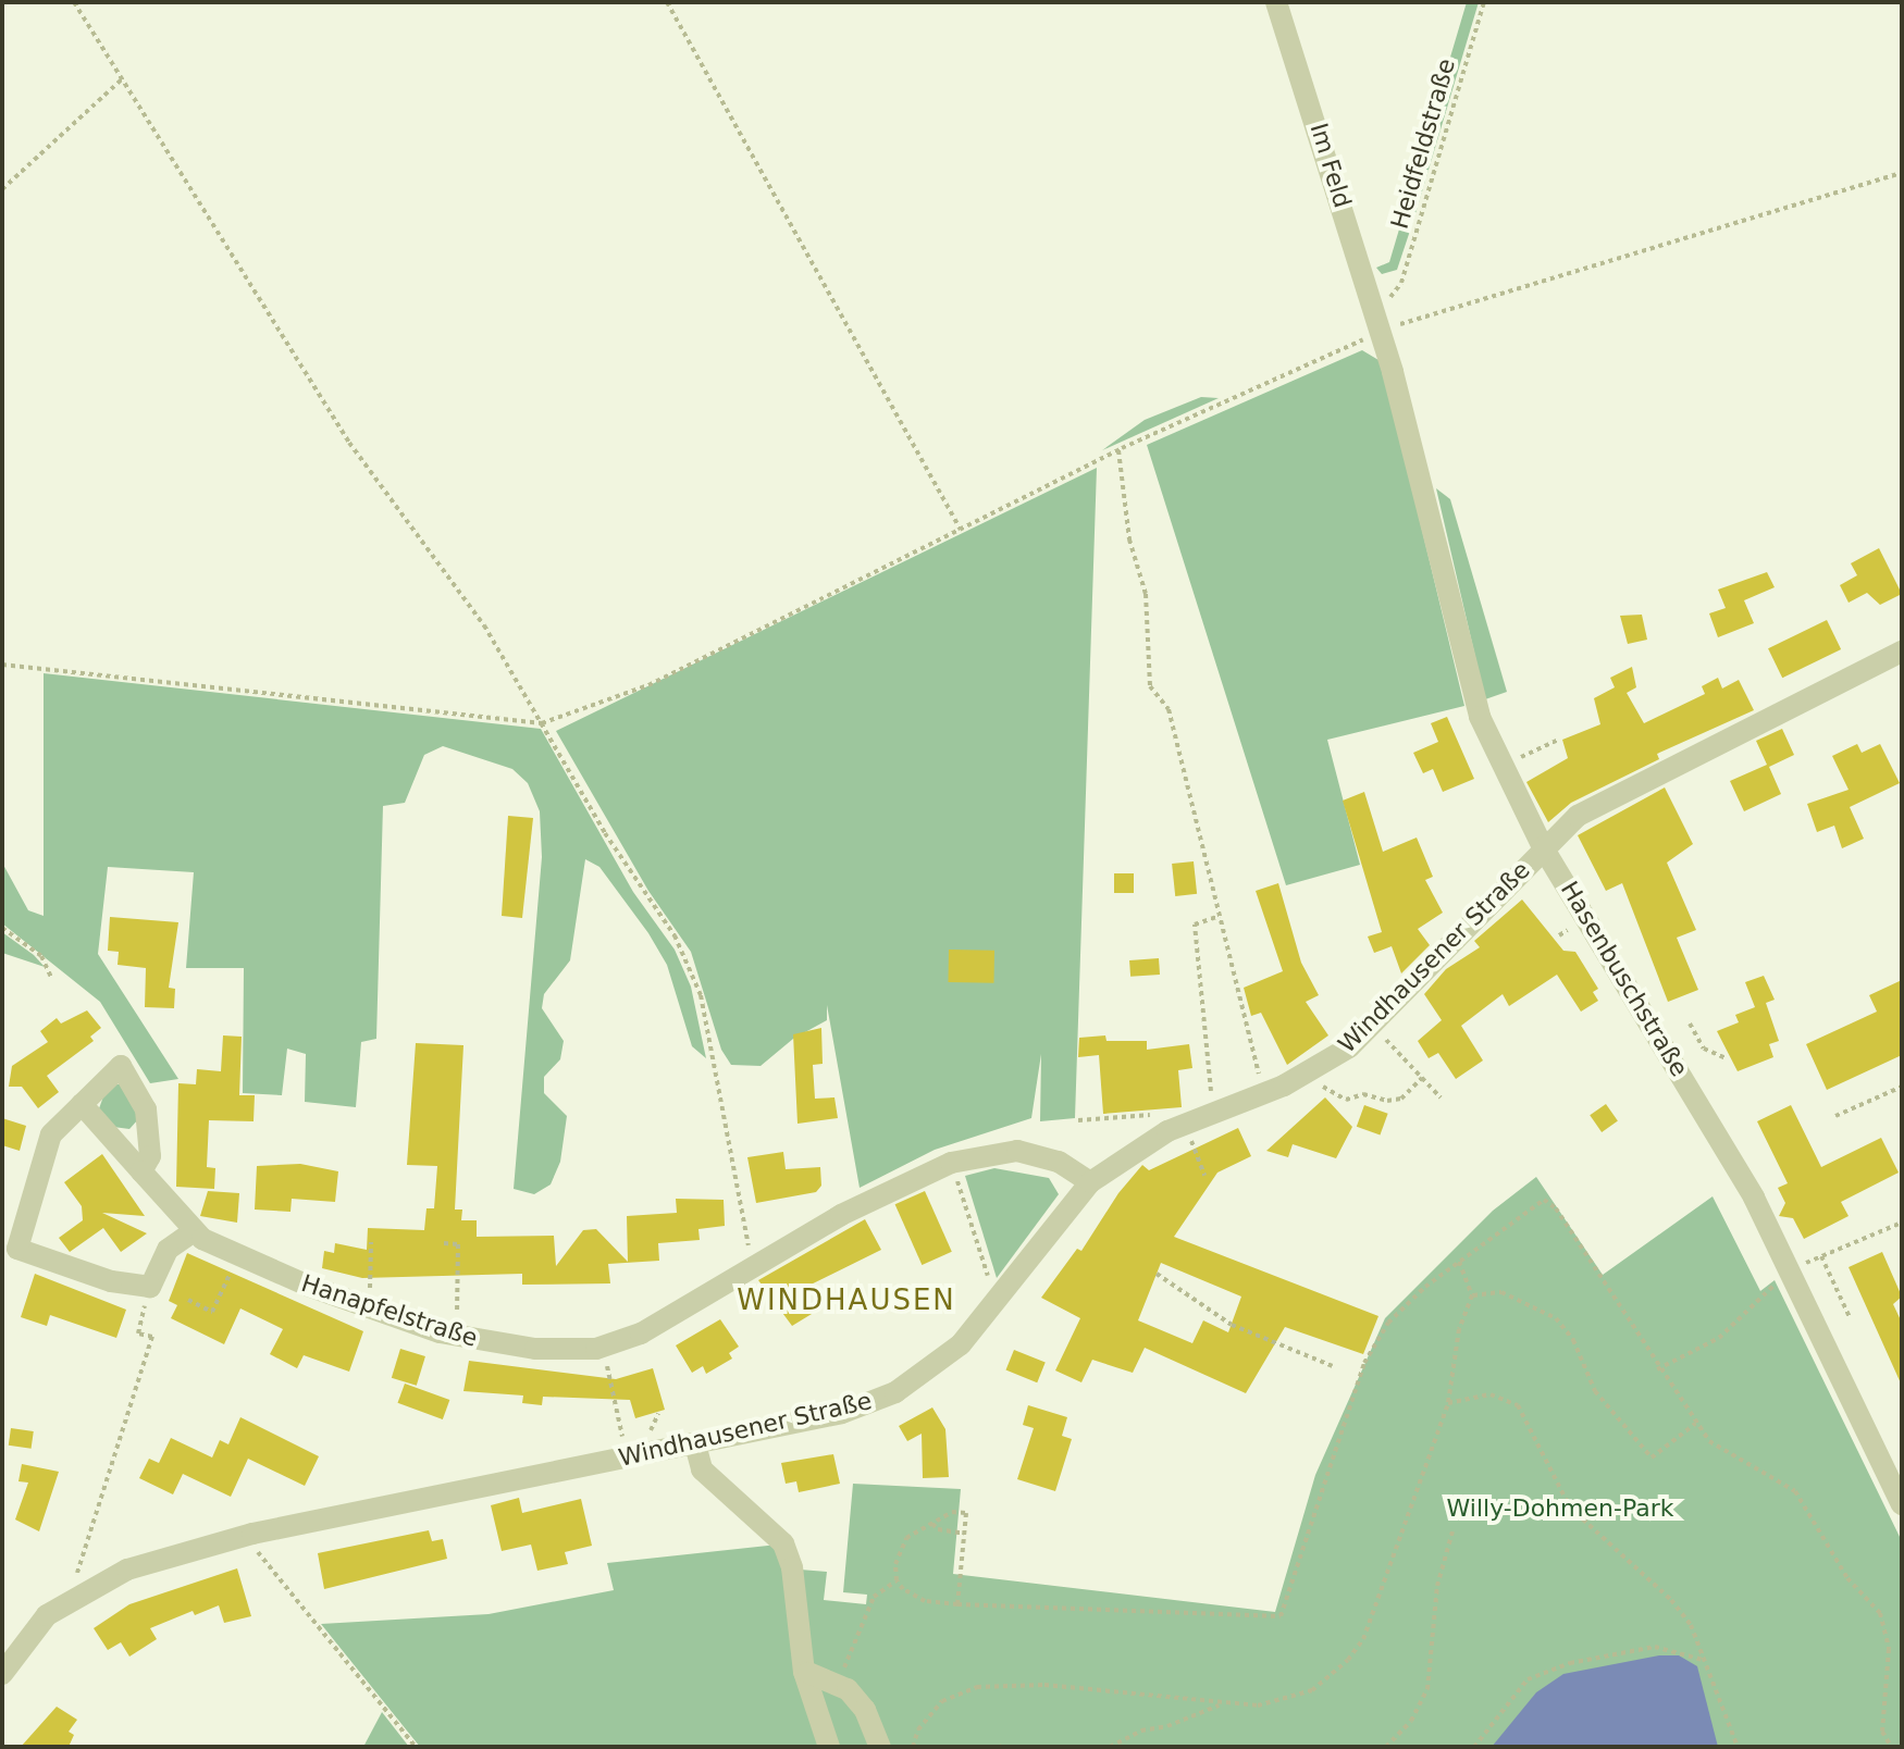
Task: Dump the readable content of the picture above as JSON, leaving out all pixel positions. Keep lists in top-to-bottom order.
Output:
{
  "streets": {
    "street": [
      "Im Feld",
      "Windhausener Straße",
      "Hasenbuschstraße",
      "Hanapfelstraße"
    ],
    "path": ["Heidfeldstraße"]
  },
  "crossings": [
    ["Im Feld", "Hasenbuschstraße"],
    ["Windhausener Straße", "Hasenbuschstraße"],
    ["Windhausener Straße", "Hanapfelstraße"]
  ],
  "districts": ["WINDHAUSEN"],
  "parks": ["Willy-Dohmen-Park"]
}
